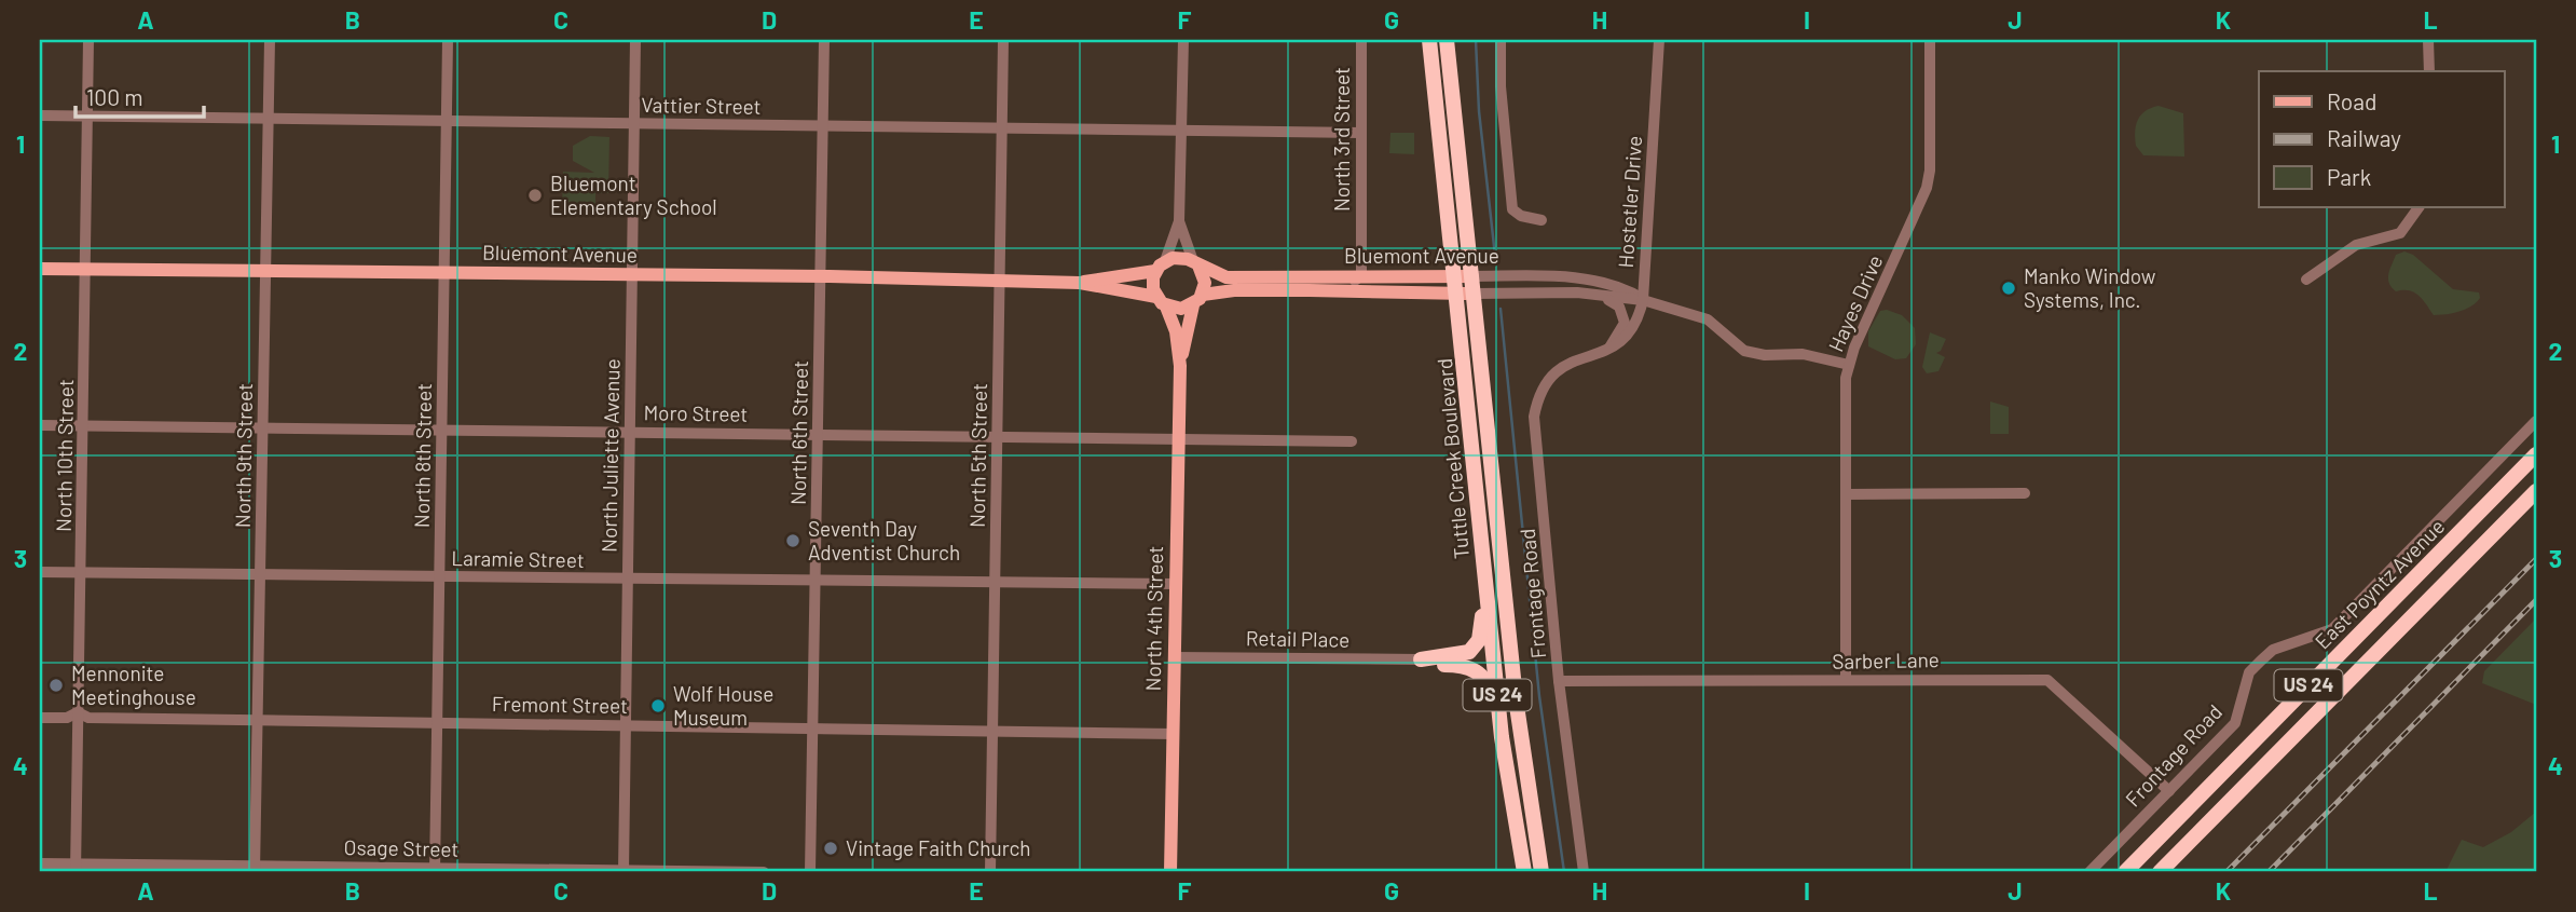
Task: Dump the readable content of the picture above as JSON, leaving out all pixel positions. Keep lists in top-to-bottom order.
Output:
{
  "streets": {
    "highway": ["Tuttle Creek Boulevard", "East Poyntz Avenue", "US 24"],
    "main road": ["Bluemont Avenue", "North 4th Street"],
    "street": [
      "Vattier Street",
      "North 3rd Street",
      "Hostetler Drive",
      "Hayes Drive",
      "Moro Street",
      "North 6th Street",
      "North 10th Street",
      "North 9th Street",
      "North 8th Street",
      "North Juliette Avenue",
      "North 5th Street",
      "Laramie Street",
      "Frontage Road",
      "Retail Place",
      "Sarber Lane",
      "Fremont Street",
      "Osage Street"
    ]
  },
  "crossings": [
    ["Vattier Street", "North 3rd Street"],
    ["Vattier Street", "North 6th Street"],
    ["Vattier Street", "North 10th Street"],
    ["Vattier Street", "North 9th Street"],
    ["Vattier Street", "North 8th Street"],
    ["Vattier Street", "North Juliette Avenue"],
    ["Vattier Street", "North 5th Street"],
    ["North 3rd Street", "Bluemont Avenue"],
    ["Hostetler Drive", "Bluemont Avenue"],
    ["Hostetler Drive", "Frontage Road"],
    ["Bluemont Avenue", "Hayes Drive"],
    ["Bluemont Avenue", "North 6th Street"],
    ["Bluemont Avenue", "North 10th Street"],
    ["Bluemont Avenue", "North 9th Street"],
    ["Bluemont Avenue", "North 8th Street"],
    ["Bluemont Avenue", "North Juliette Avenue"],
    ["Bluemont Avenue", "North 5th Street"],
    ["Bluemont Avenue", "Tuttle Creek Boulevard"],
    ["Bluemont Avenue", "North 4th Street"],
    ["Hayes Drive", "Sarber Lane"],
    ["Moro Street", "North 6th Street"],
    ["Moro Street", "North 10th Street"],
    ["Moro Street", "North 9th Street"],
    ["Moro Street", "North 8th Street"],
    ["Moro Street", "North Juliette Avenue"],
    ["Moro Street", "North 5th Street"],
    ["Moro Street", "North 4th Street"],
    ["North 6th Street", "Laramie Street"],
    ["North 6th Street", "Fremont Street"],
    ["North 10th Street", "Laramie Street"],
    ["North 10th Street", "Fremont Street"],
    ["North 10th Street", "Osage Street"],
    ["North 9th Street", "Laramie Street"],
    ["North 9th Street", "Fremont Street"],
    ["North 9th Street", "Osage Street"],
    ["North 8th Street", "Laramie Street"],
    ["North 8th Street", "Fremont Street"],
    ["North 8th Street", "Osage Street"],
    ["North Juliette Avenue", "Laramie Street"],
    ["North Juliette Avenue", "Fremont Street"],
    ["North Juliette Avenue", "Osage Street"],
    ["North 5th Street", "Laramie Street"],
    ["North 5th Street", "Fremont Street"],
    ["Laramie Street", "North 4th Street"],
    ["Frontage Road", "Sarber Lane"],
    ["North 4th Street", "Retail Place"],
    ["North 4th Street", "Fremont Street"]
  ],
  "places": [
    "Bluemont Elementary School",
    "Manko Window Systems, Inc.",
    "Seventh Day Adventist Church",
    "Mennonite Meetinghouse",
    "Wolf House Museum",
    "Vintage Faith Church"
  ],
  "legend": ["Road", "Railway", "Park"],
  "scale_bar": "100 m",
  "grid": {
    "columns": [
      "A",
      "B",
      "C",
      "D",
      "E",
      "F",
      "G",
      "H",
      "I",
      "J",
      "K",
      "L"
    ],
    "rows": [
      "1",
      "2",
      "3",
      "4"
    ]
  }
}
